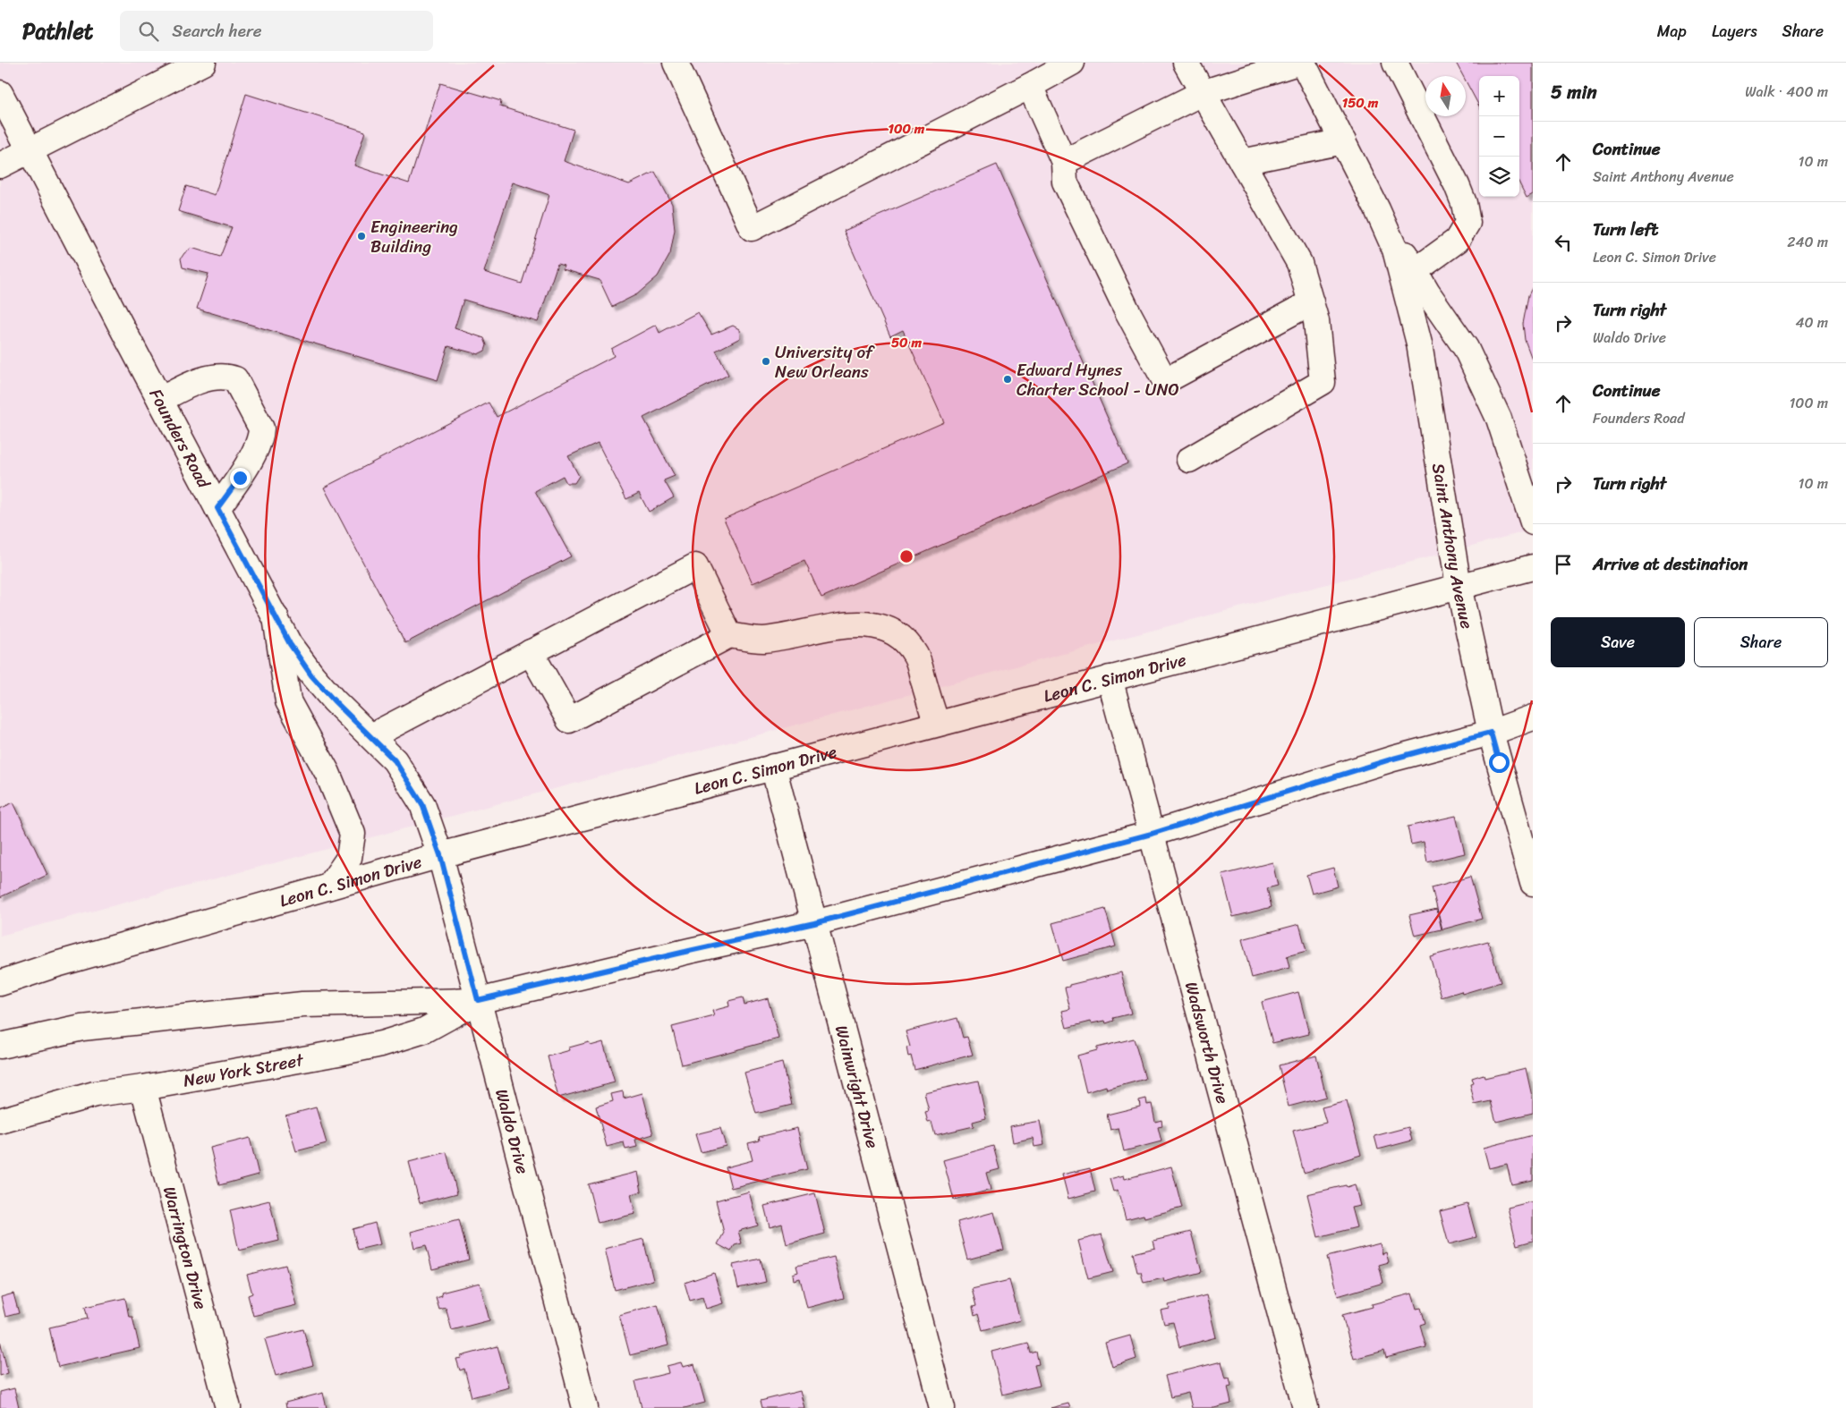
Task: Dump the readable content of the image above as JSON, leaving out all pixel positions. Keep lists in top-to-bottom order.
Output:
{
  "streets": {
    "street": [
      "Founders Road",
      "Saint Anthony Avenue",
      "Leon C. Simon Drive",
      "Wadsworth Drive",
      "New York Street",
      "Wainwright Drive",
      "Waldo Drive",
      "Warrington Drive"
    ]
  },
  "crossings": [
    ["Founders Road", "Leon C. Simon Drive"],
    ["Founders Road", "Waldo Drive"],
    ["Saint Anthony Avenue", "Leon C. Simon Drive"],
    ["Leon C. Simon Drive", "Wadsworth Drive"],
    ["Leon C. Simon Drive", "Wainwright Drive"],
    ["Leon C. Simon Drive", "Waldo Drive"],
    ["New York Street", "Waldo Drive"],
    ["New York Street", "Warrington Drive"]
  ],
  "places": ["Engineering Building", "University of New Orleans", "Edward Hynes Charter School - UNO"],
  "north": "top",
  "page": {
    "header": "Pathlet",
    "search": "Search here",
    "nav": ["Map", "Layers", "Share"],
    "heading": ["5 min", "Walk · 400 m"],
    "map_buttons": ["+", "−"],
    "list": [
      ["Continue", "Saint Anthony Avenue", "10 m"],
      ["Turn left", "Leon C. Simon Drive", "240 m"],
      ["Turn right", "Waldo Drive", "40 m"],
      ["Continue", "Founders Road", "100 m"],
      ["Turn right", "10 m"],
      "Arrive at destination"
    ],
    "buttons": ["Save", "Share"]
  },
  "rings": ["150 m", "100 m", "50 m"]
}
